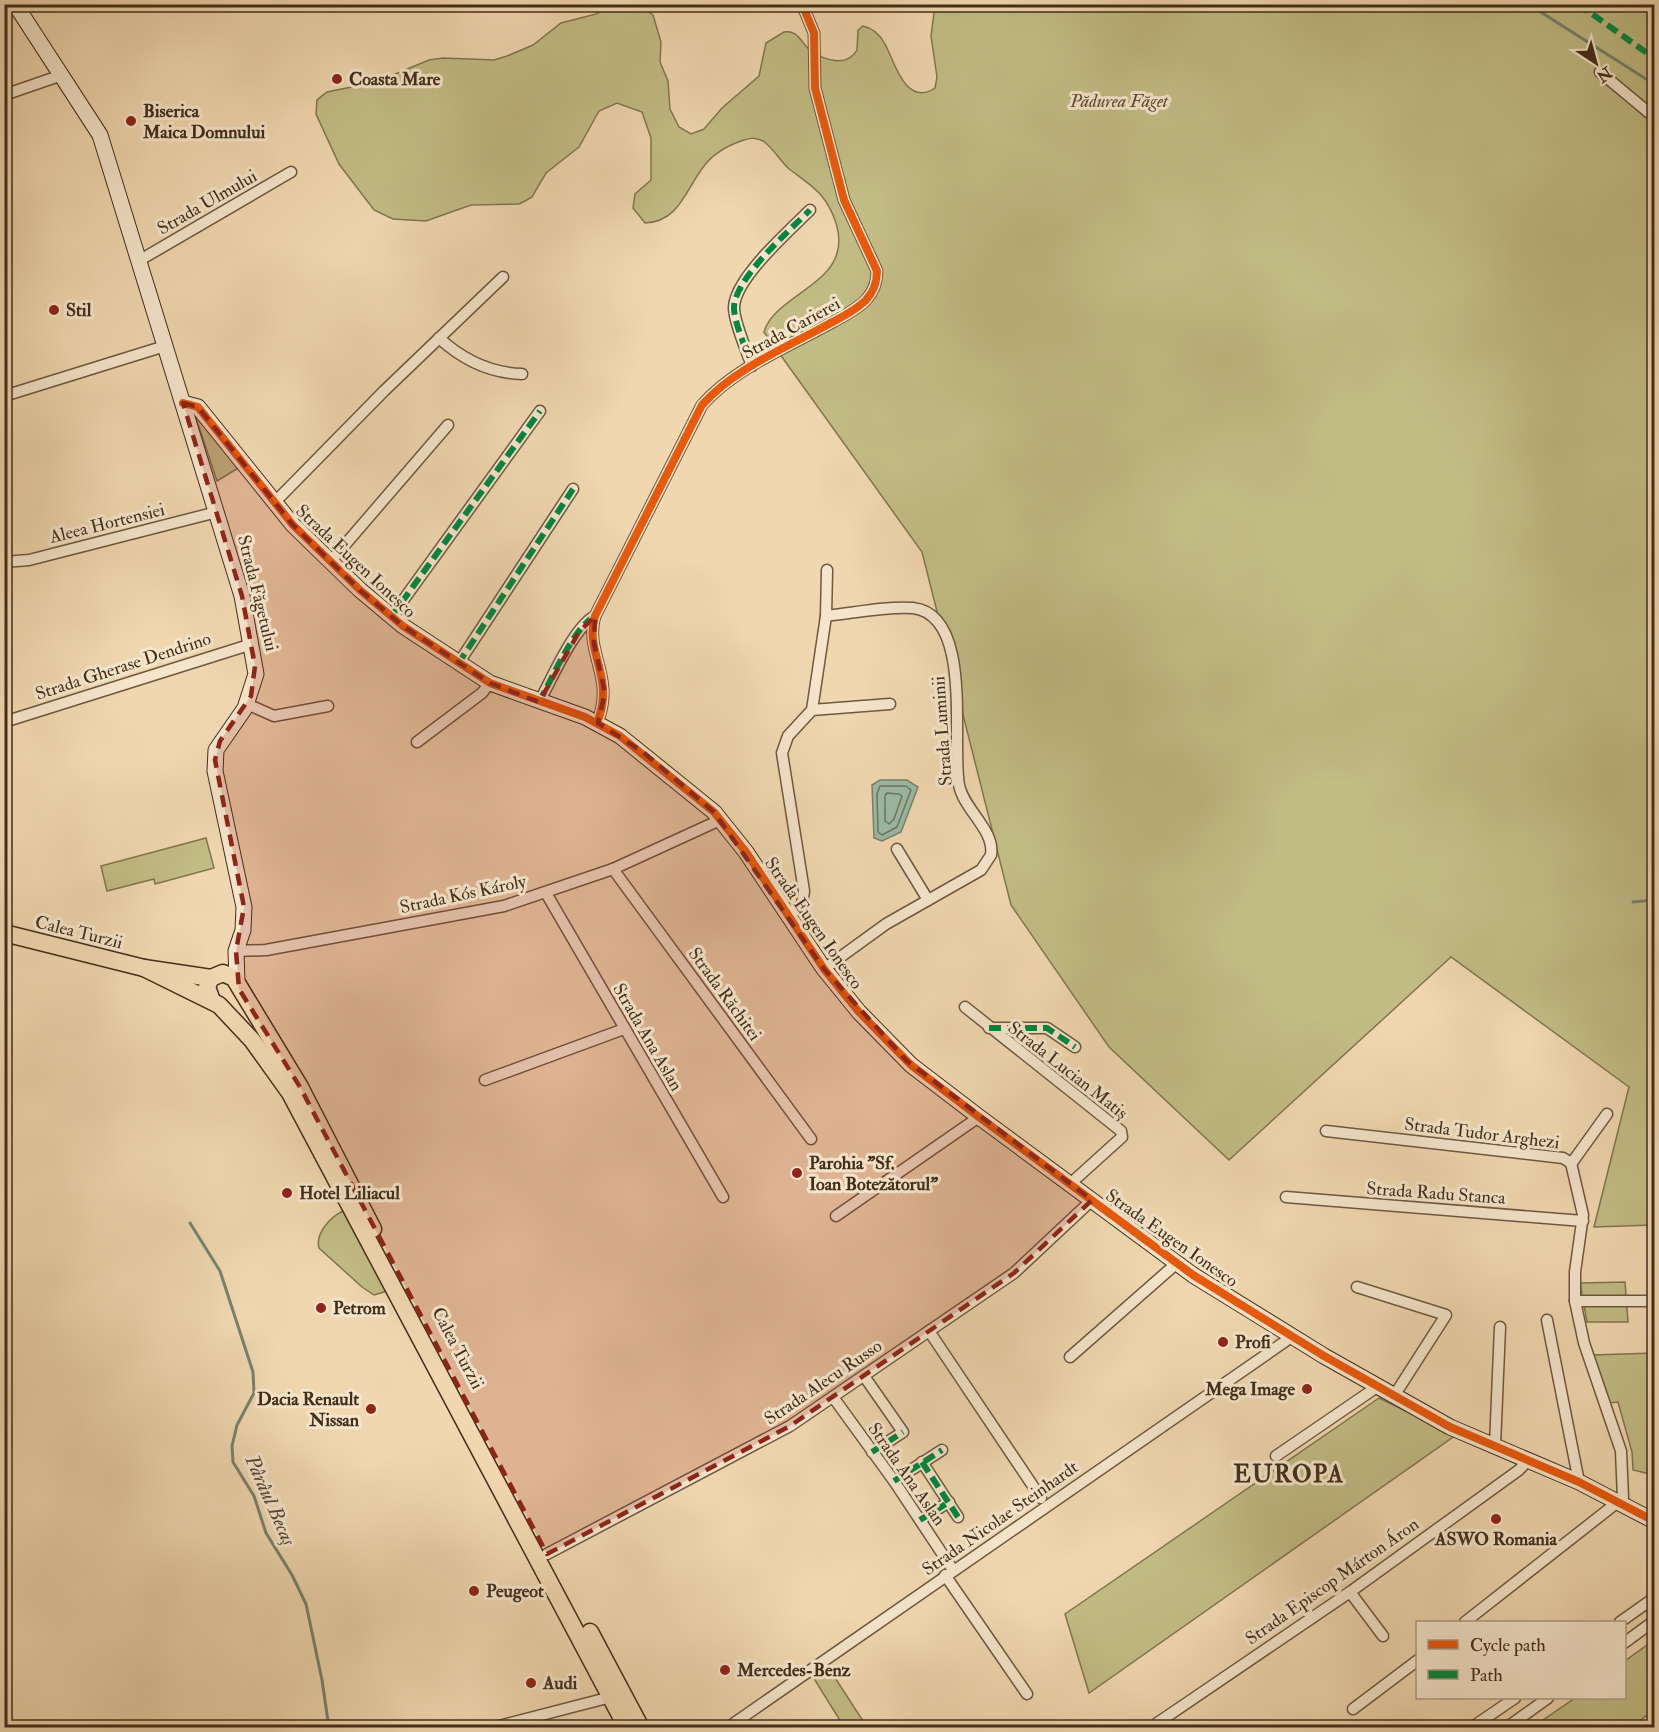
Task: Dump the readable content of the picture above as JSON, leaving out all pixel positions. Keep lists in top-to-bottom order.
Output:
{
  "streets": {
    "main road": ["Calea Turzii"],
    "street": [
      "Strada Ulmului",
      "Strada Carierei",
      "Aleea Hortensiei",
      "Strada Eugen Ionesco",
      "Strada Făgetului",
      "Strada Gherase Dendrino",
      "Strada Luminii",
      "Strada Kós Károly",
      "Strada Răchitei",
      "Strada Ana Aslan",
      "Strada Lucian Matiș",
      "Strada Tudor Arghezi",
      "Strada Radu Stanca",
      "Strada Alecu Russo",
      "Strada Nicolae Steinhardt",
      "Strada Episcop Márton Áron"
    ]
  },
  "crossings": [
    ["Strada Ulmului", "Strada Făgetului"],
    ["Strada Carierei", "Strada Eugen Ionesco"],
    ["Aleea Hortensiei", "Strada Făgetului"],
    ["Strada Eugen Ionesco", "Strada Făgetului"],
    ["Strada Eugen Ionesco", "Strada Luminii"],
    ["Strada Eugen Ionesco", "Strada Kós Károly"],
    ["Strada Eugen Ionesco", "Strada Lucian Matiș"],
    ["Strada Eugen Ionesco", "Strada Tudor Arghezi"],
    ["Strada Eugen Ionesco", "Strada Alecu Russo"],
    ["Strada Eugen Ionesco", "Strada Nicolae Steinhardt"],
    ["Strada Eugen Ionesco", "Strada Episcop Márton Áron"],
    ["Strada Făgetului", "Strada Gherase Dendrino"],
    ["Strada Făgetului", "Strada Kós Károly"],
    ["Strada Făgetului", "Calea Turzii"],
    ["Strada Kós Károly", "Strada Răchitei"],
    ["Strada Kós Károly", "Strada Ana Aslan"],
    ["Calea Turzii", "Strada Alecu Russo"],
    ["Strada Ana Aslan", "Strada Alecu Russo"],
    ["Strada Ana Aslan", "Strada Nicolae Steinhardt"],
    ["Strada Tudor Arghezi", "Strada Radu Stanca"]
  ],
  "districts": ["EUROPA"],
  "water": ["Pârâul Becaș"],
  "parks": ["Pădurea Făget"],
  "places": [
    "Coasta Mare",
    "Biserica Maica Domnului",
    "Stil",
    "Parohia \"Sf. Ioan Botezătorul\"",
    "Hotel Liliacul",
    "Petrom",
    "Profi",
    "Mega Image",
    "Dacia Renault Nissan",
    "ASWO Romania",
    "Peugeot",
    "Mercedes-Benz",
    "Audi"
  ],
  "legend": ["Cycle path", "Path"],
  "north": "bottom right"
}
